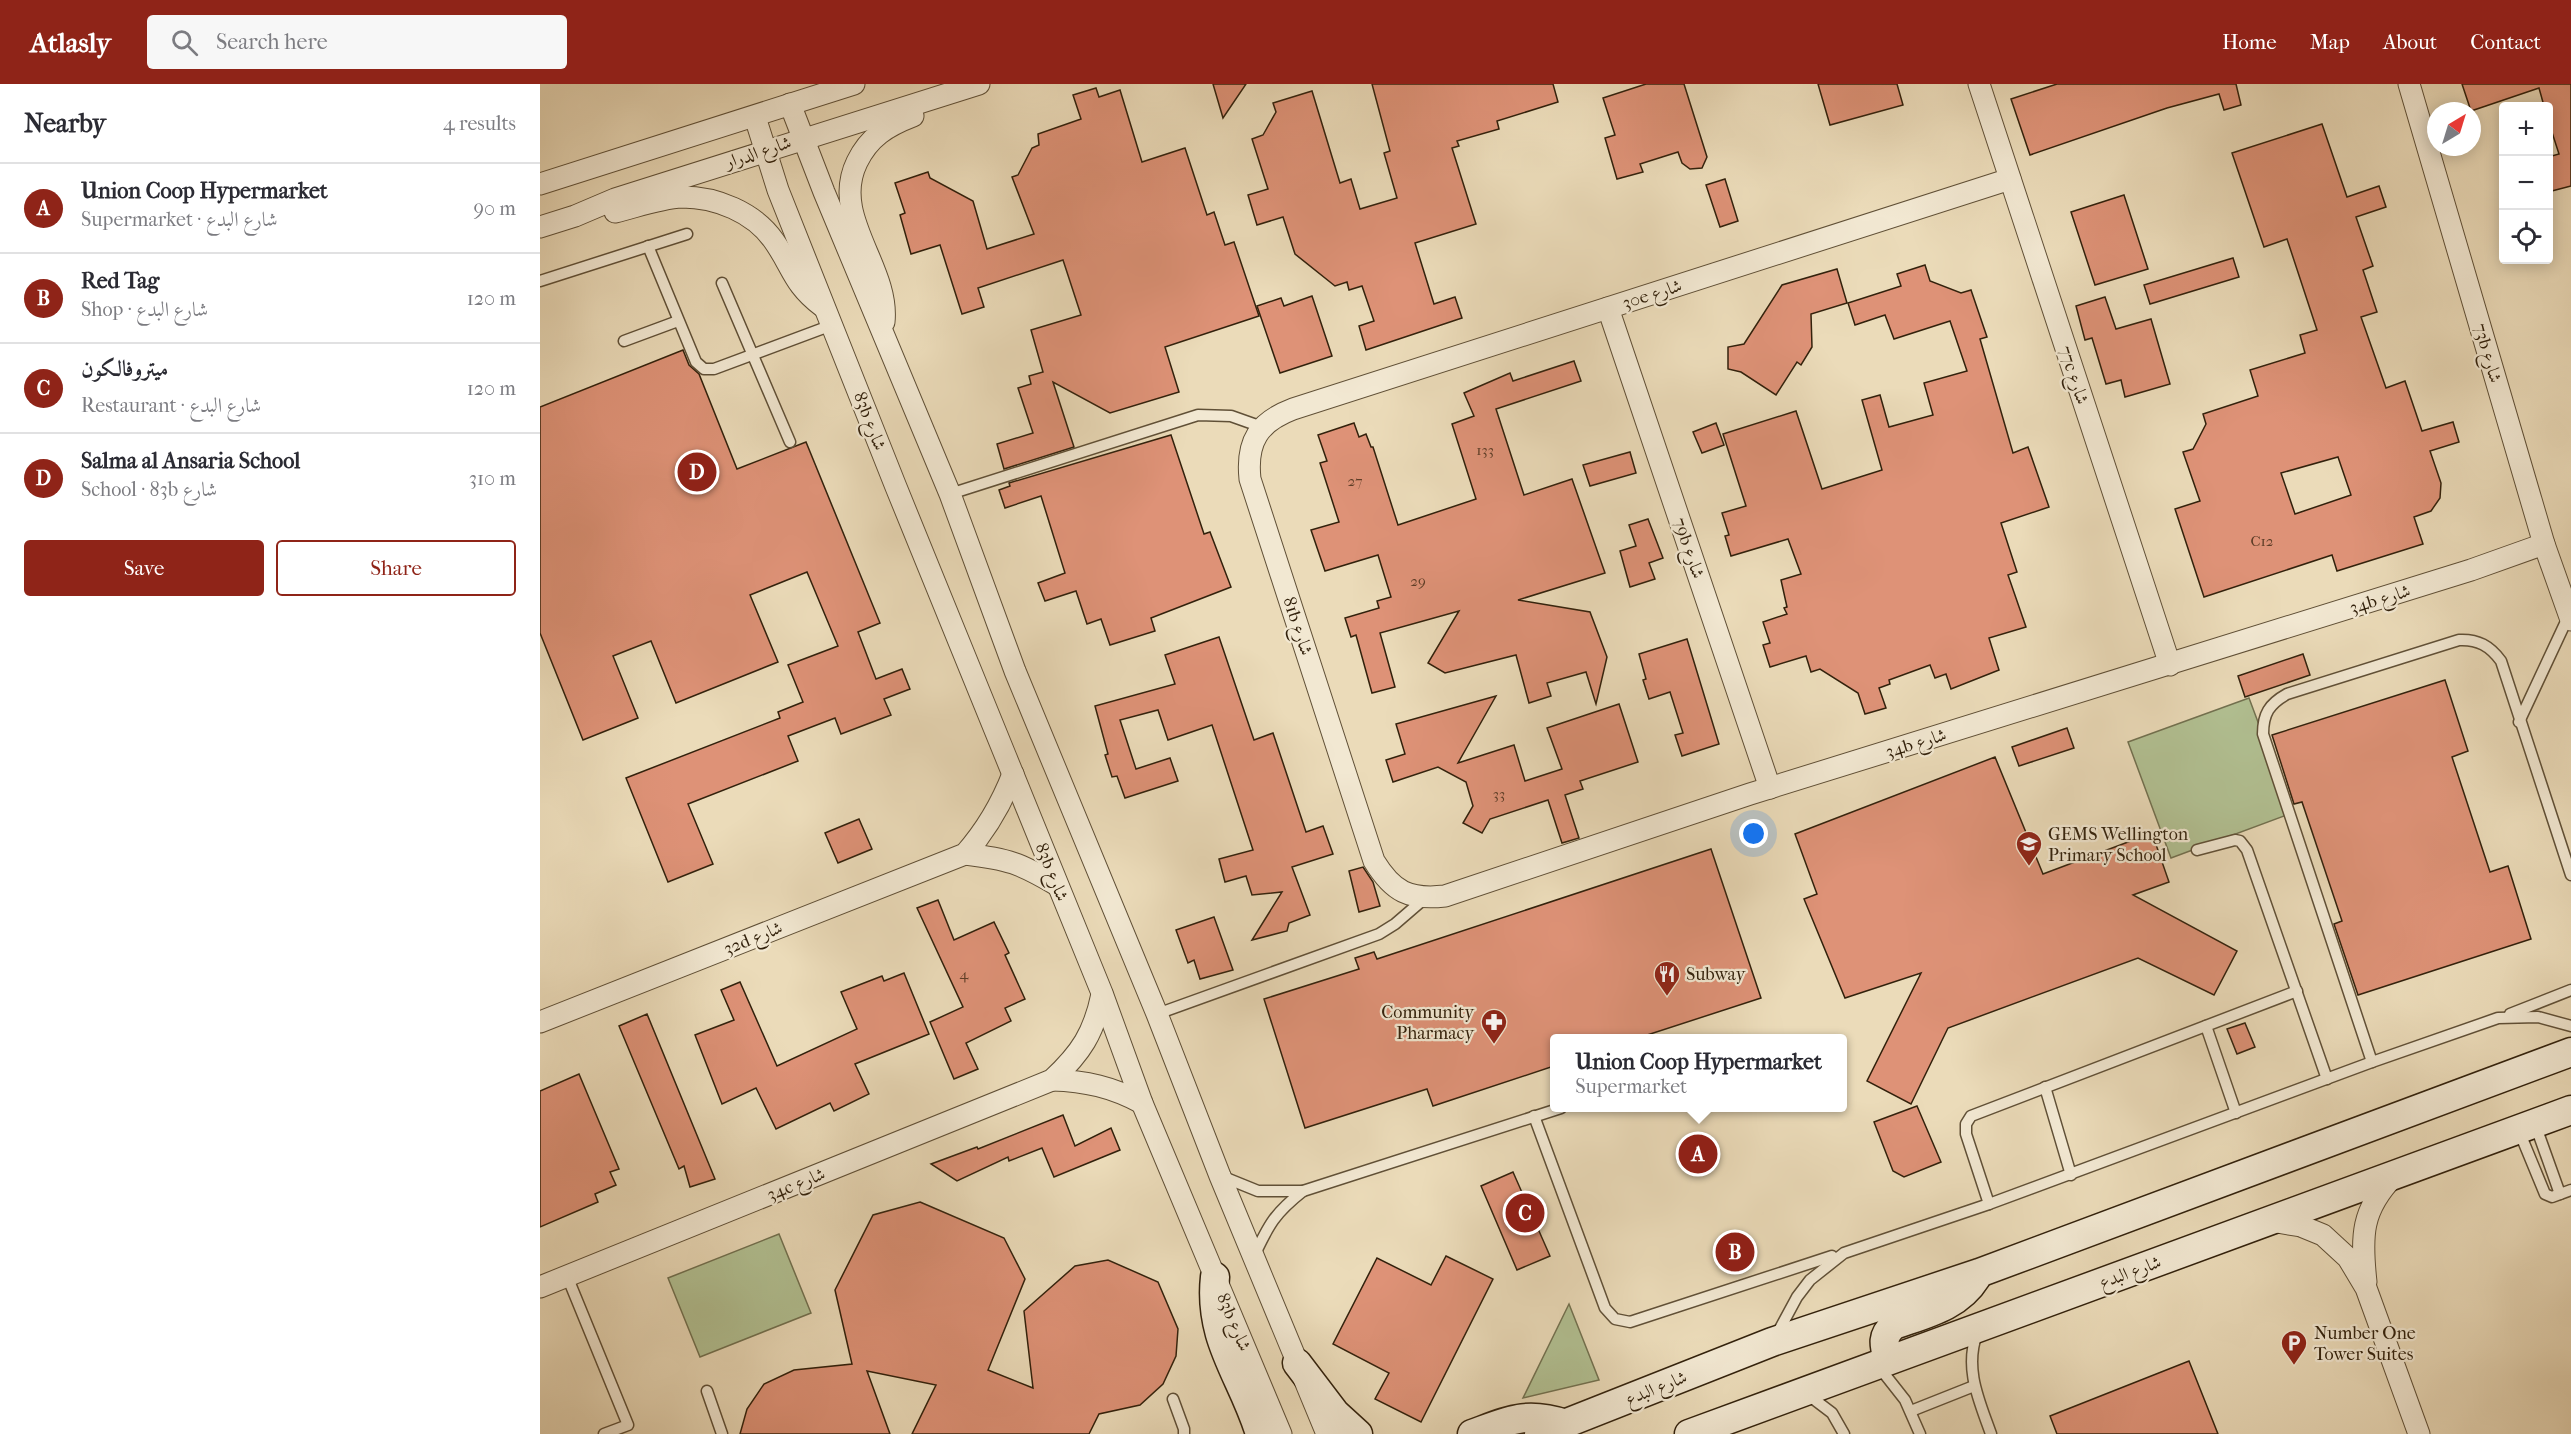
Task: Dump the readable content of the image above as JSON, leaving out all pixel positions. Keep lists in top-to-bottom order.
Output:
{
  "streets": {
    "main road": ["شارع البدع"],
    "street": [
      "شارع الدرار",
      "30e شارع",
      "73b شارع",
      "77c شارع",
      "83b شارع",
      "79b شارع",
      "34b شارع",
      "81b شارع",
      "32d شارع",
      "34c شارع"
    ]
  },
  "crossings": [
    ["شارع الدرار", "83b شارع"],
    ["30e شارع", "77c شارع"],
    ["30e شارع", "79b شارع"],
    ["30e شارع", "81b شارع"],
    ["73b شارع", "34b شارع"],
    ["77c شارع", "34b شارع"],
    ["83b شارع", "32d شارع"],
    ["83b شارع", "34c شارع"],
    ["79b شارع", "34b شارع"],
    ["34b شارع", "81b شارع"]
  ],
  "places": {
    "school or university": ["GEMS Wellington Primary School"],
    "restaurant": ["Subway"],
    "pharmacy": ["Community Pharmacy"],
    "parking": ["Number One Tower Suites"]
  },
  "house_numbers": [
    "133",
    "27",
    "C12",
    "29",
    "33",
    "4"
  ],
  "north": "top right",
  "page": {
    "header": "Atlasly",
    "search": "Search here",
    "nav": [
      "Home",
      "Map",
      "About",
      "Contact"
    ],
    "heading": ["Nearby", "4 results"],
    "map_buttons": ["+", "−"],
    "list": [
      {
        "mark": "A",
        "name": "Union Coop Hypermarket",
        "note": "Supermarket · شارع البدع",
        "value": "90 m"
      },
      {
        "mark": "B",
        "name": "Red Tag",
        "note": "Shop · شارع البدع",
        "value": "120 m"
      },
      {
        "mark": "C",
        "name": "ميتروفالكون",
        "note": "Restaurant · شارع البدع",
        "value": "120 m"
      },
      {
        "mark": "D",
        "name": "Salma al Ansaria School",
        "note": "School · 83b شارع",
        "value": "310 m"
      }
    ],
    "pins": [
      "D",
      "A",
      "C",
      "B"
    ],
    "buttons": ["Save", "Share"],
    "popup": ["Union Coop Hypermarket", "Supermarket"]
  }
}
